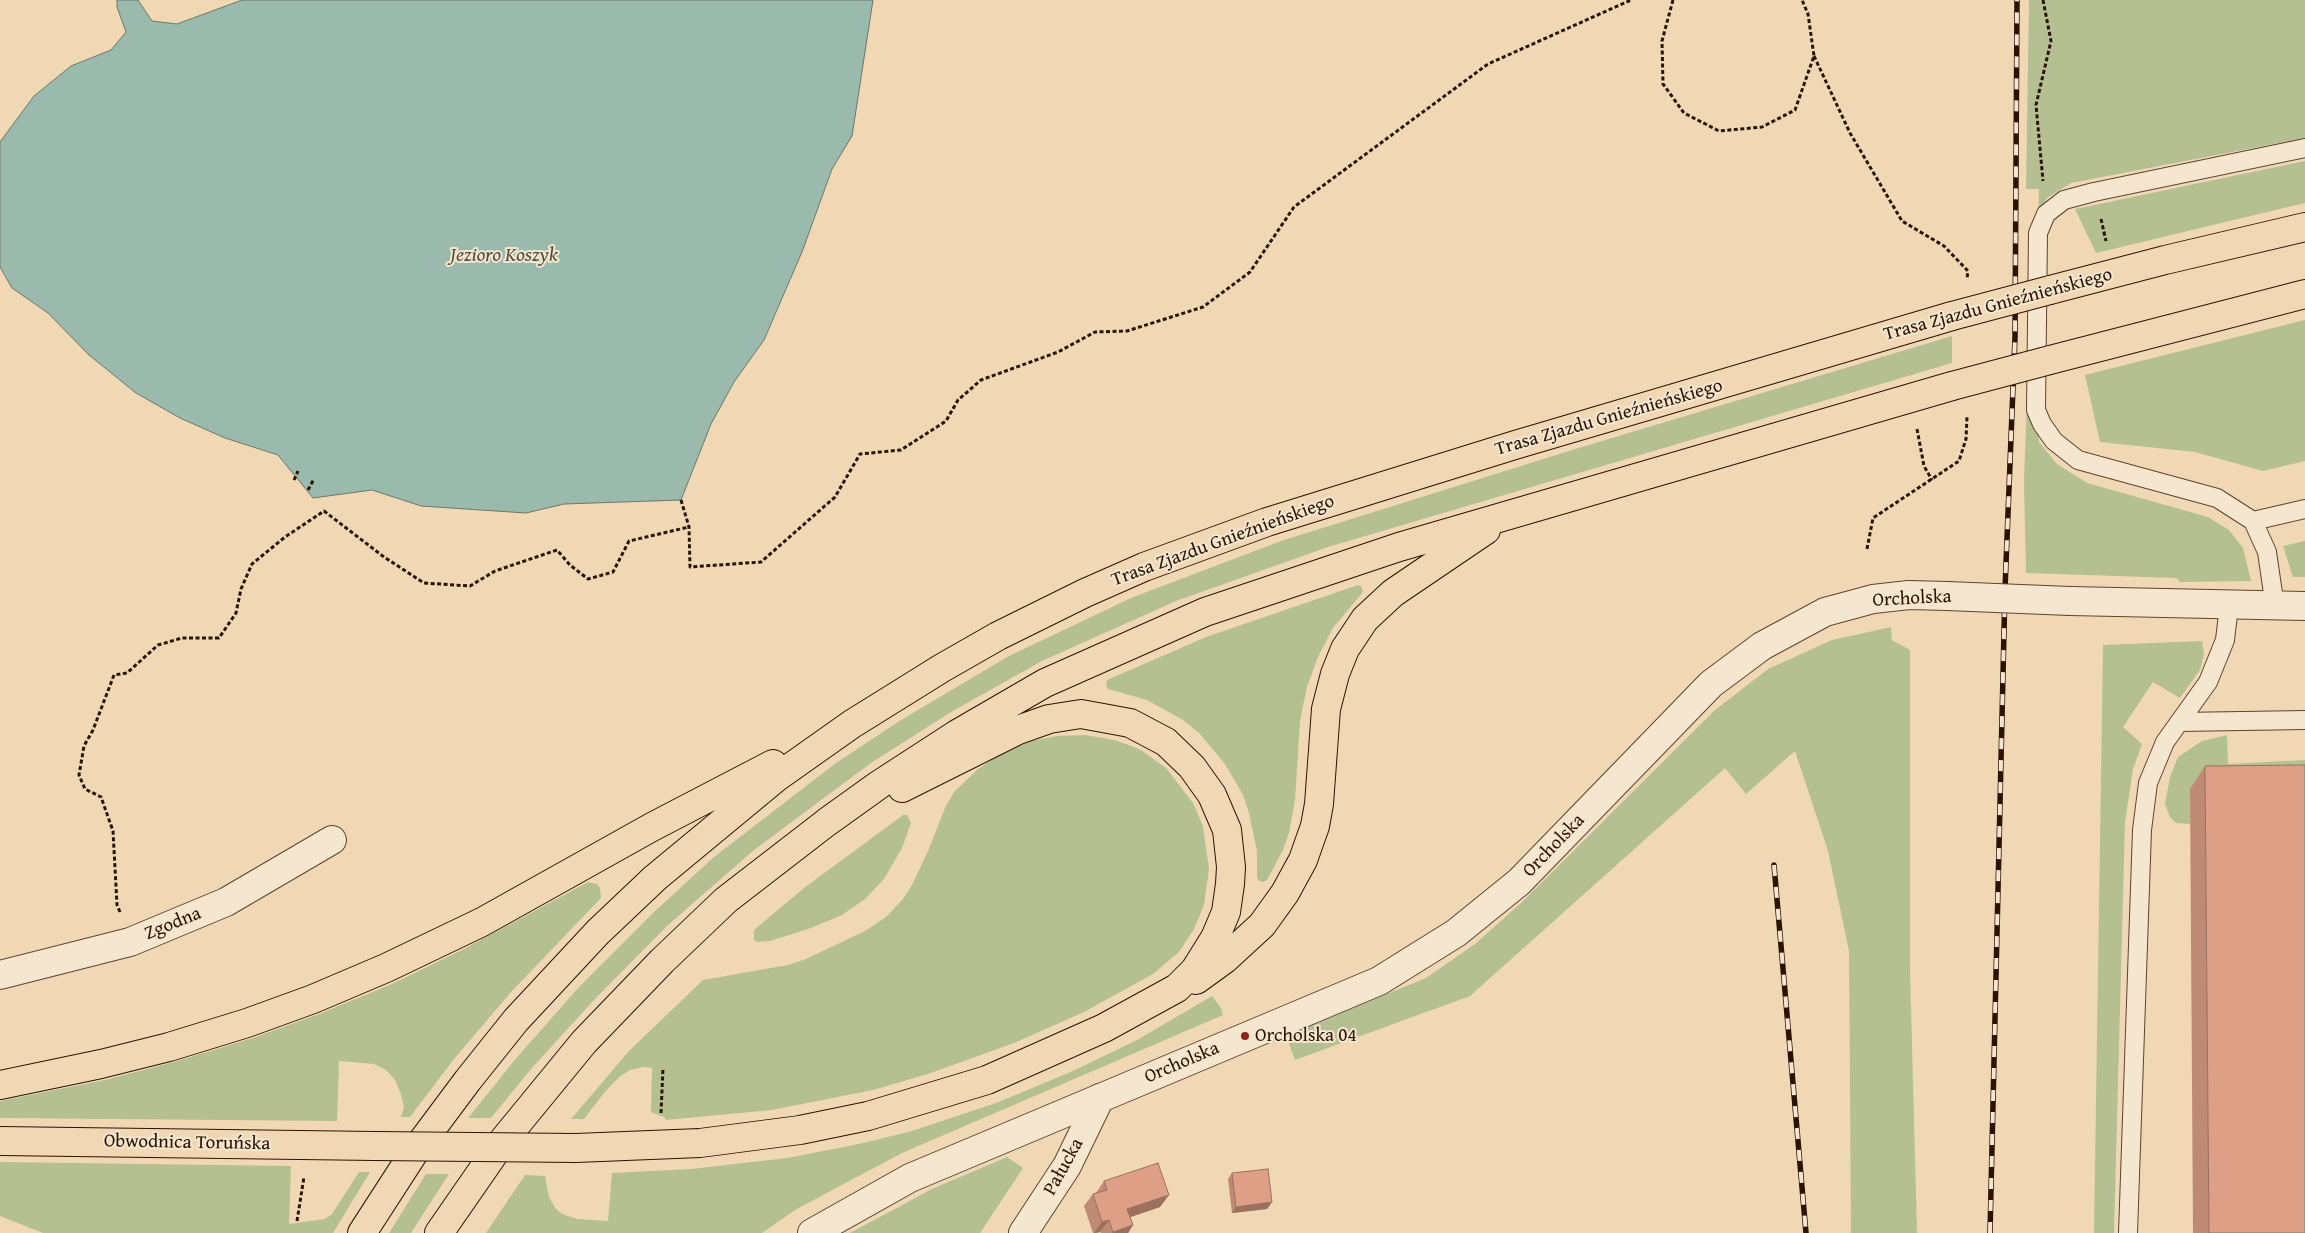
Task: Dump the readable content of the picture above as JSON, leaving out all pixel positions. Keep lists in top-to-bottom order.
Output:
{
  "streets": {
    "main road": ["Trasa Zjazdu Gnieźnieńskiego", "Obwodnica Toruńska"],
    "street": ["Orcholska", "Zgodna", "Pałucka"]
  },
  "crossings": [
    ["Orcholska", "Pałucka"]
  ],
  "water": ["Jezioro Koszyk"],
  "places": ["Orcholska 04"]
}
